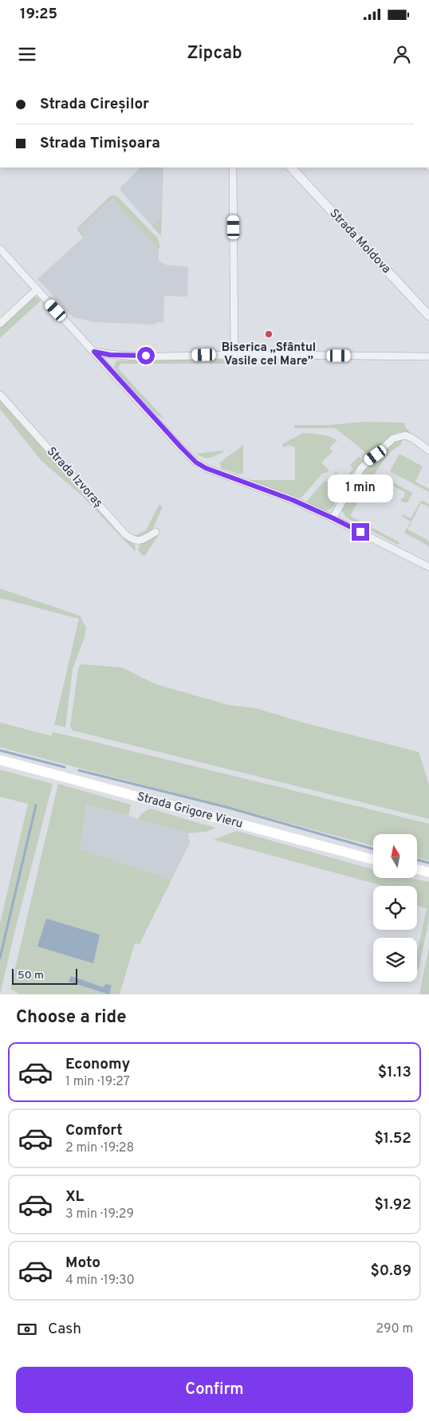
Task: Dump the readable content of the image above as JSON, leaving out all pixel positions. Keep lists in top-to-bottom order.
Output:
{
  "streets": {
    "main road": ["Strada Grigore Vieru"],
    "street": ["Strada Moldova", "Strada Izvoraș"]
  },
  "places": ["Biserica „Sfântul Vasile cel Mare”"],
  "scale_bar": "50 m",
  "north": "top",
  "page": {
    "status": "19:25",
    "header": "Zipcab",
    "banner": ["Strada Cireșilor", "Strada Timișoara"],
    "bubble": "1 min",
    "scale": "50 m",
    "heading": "Choose a ride",
    "list": [
      {
        "name": "Economy",
        "note": "1 min · 19:27",
        "value": "$1.13"
      },
      {
        "name": "Comfort",
        "note": "2 min · 19:28",
        "value": "$1.52"
      },
      {
        "name": "XL",
        "note": "3 min · 19:29",
        "value": "$1.92"
      },
      {
        "name": "Moto",
        "note": "4 min · 19:30",
        "value": "$0.89"
      }
    ],
    "pay": ["Cash", "290 m"],
    "buttons": "Confirm"
  }
}
